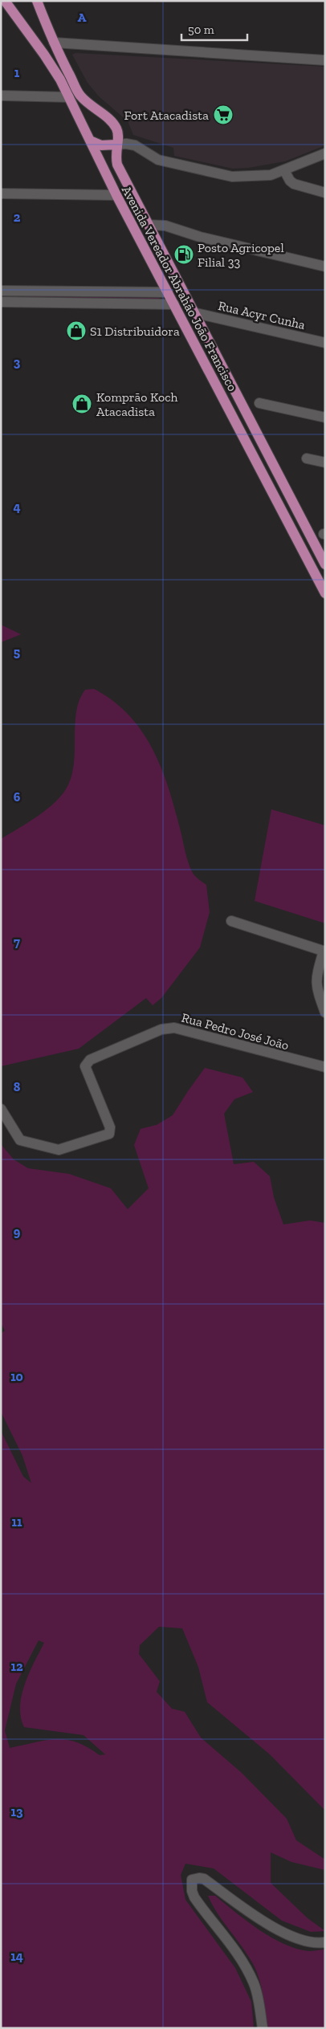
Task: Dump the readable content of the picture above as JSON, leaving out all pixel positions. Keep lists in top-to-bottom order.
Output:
{
  "streets": {
    "main road": ["Avenida Vereador Abrahão João Francisco"],
    "street": ["Rua Acyr Cunha", "Rua Pedro José João"]
  },
  "crossings": [
    ["Avenida Vereador Abrahão João Francisco", "Rua Acyr Cunha"]
  ],
  "places": {
    "supermarket": ["Fort Atacadista"],
    "fuel station": ["Posto Agricopel Filial 33"],
    "shop": ["S1 Distribuidora", "Komprão Koch Atacadista"]
  },
  "scale_bar": "50 m",
  "grid": {
    "columns": ["A"],
    "rows": [
      "1",
      "2",
      "3",
      "4",
      "5",
      "6",
      "7",
      "8",
      "9",
      "10",
      "11",
      "12",
      "13",
      "14"
    ]
  }
}
